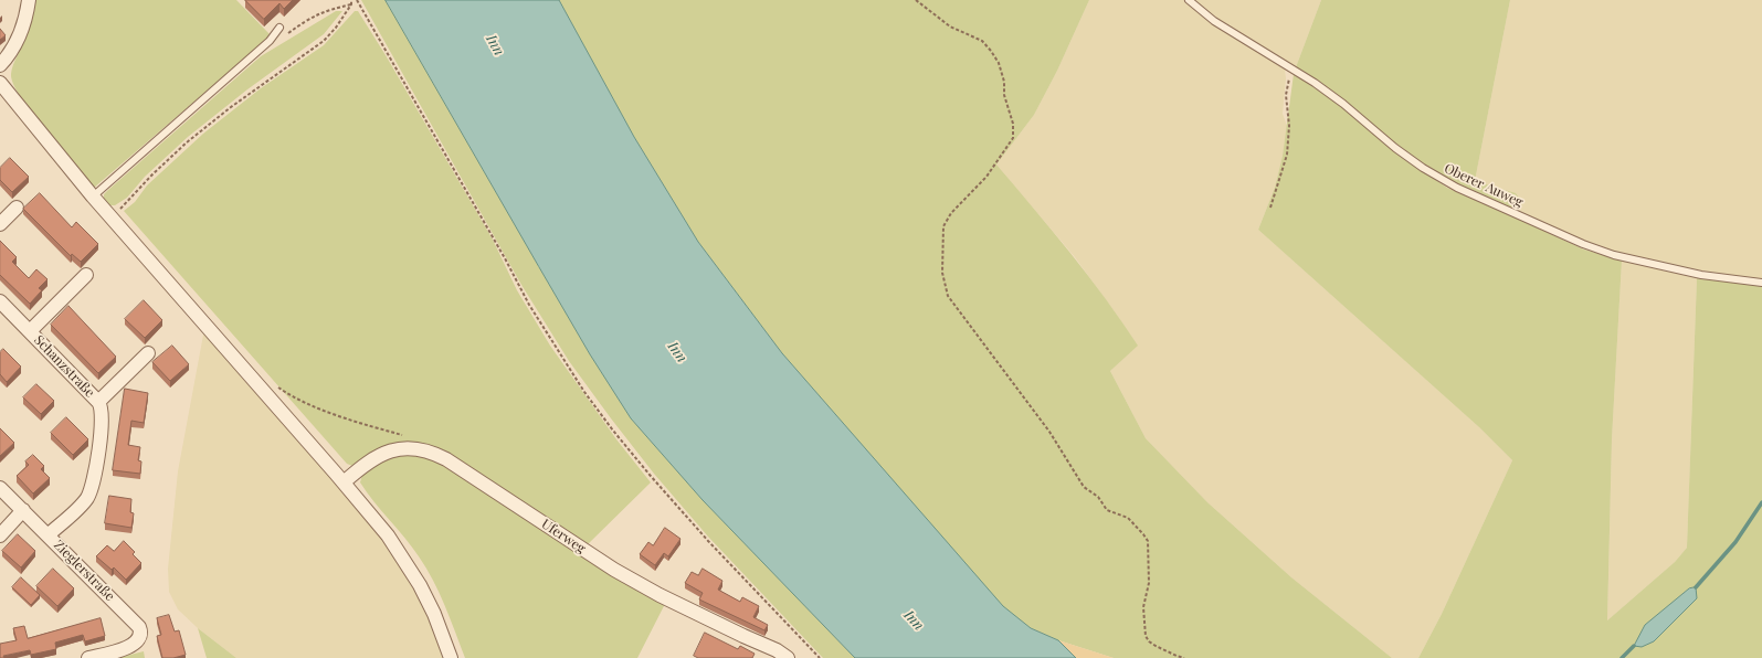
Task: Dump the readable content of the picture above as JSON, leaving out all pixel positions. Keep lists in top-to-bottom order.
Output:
{
  "streets": {
    "street": ["Schanzstraße", "Uferweg", "Zieglerstraße"],
    "lane": ["Oberer Auweg"]
  },
  "crossings": [
    ["Schanzstraße", "Zieglerstraße"]
  ],
  "water": ["Inn"]
}
